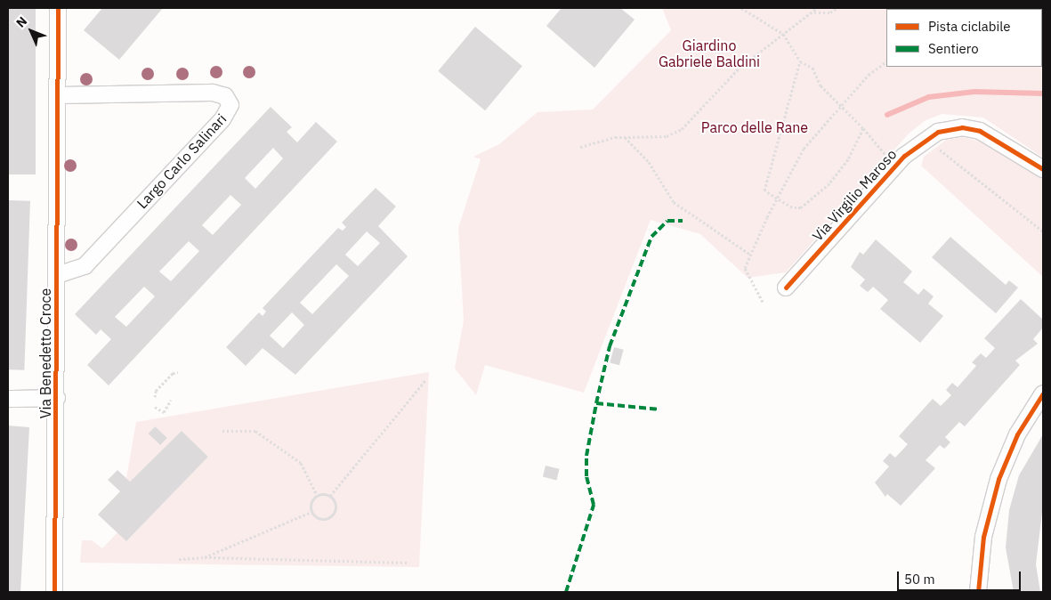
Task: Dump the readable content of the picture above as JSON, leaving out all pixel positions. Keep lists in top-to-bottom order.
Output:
{
  "streets": {
    "street": ["Largo Carlo Salinari", "Via Virgilio Maroso", "Via Benedetto Croce"]
  },
  "crossings": [
    ["Largo Carlo Salinari", "Via Benedetto Croce"]
  ],
  "parks": ["Giardino Gabriele Baldini", "Parco delle Rane"],
  "legend": ["Pista ciclabile", "Sentiero"],
  "scale_bar": "50 m",
  "north": "top left"
}
